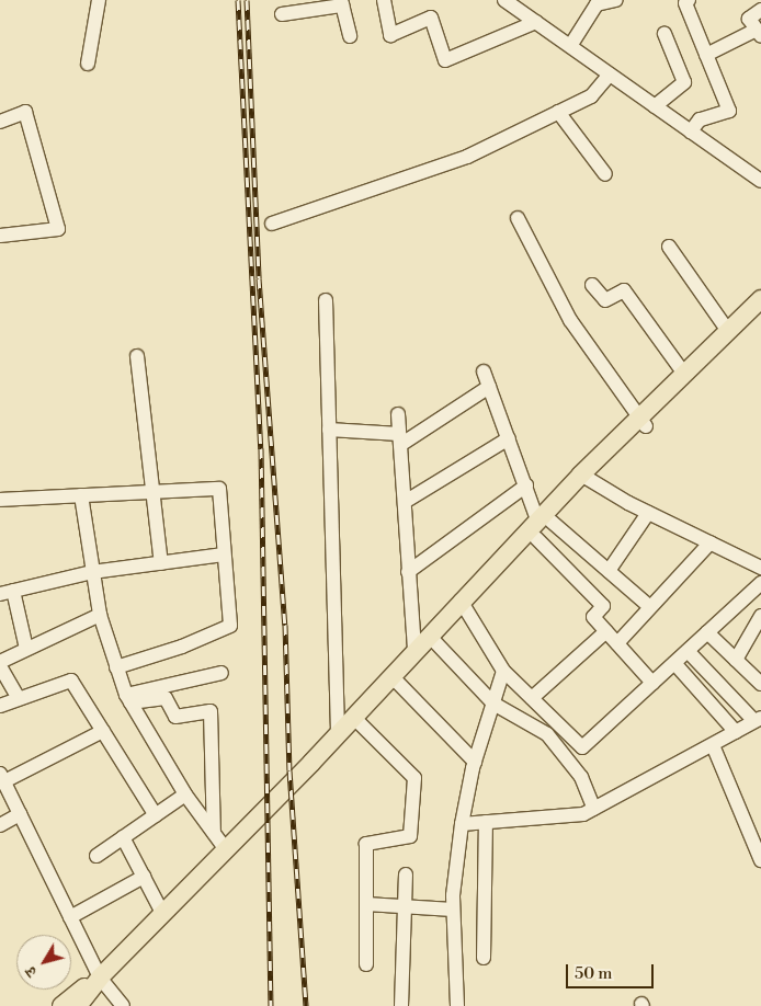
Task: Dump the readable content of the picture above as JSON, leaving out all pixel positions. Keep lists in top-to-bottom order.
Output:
{
  "scale_bar": "50 m",
  "north": "bottom left"
}
